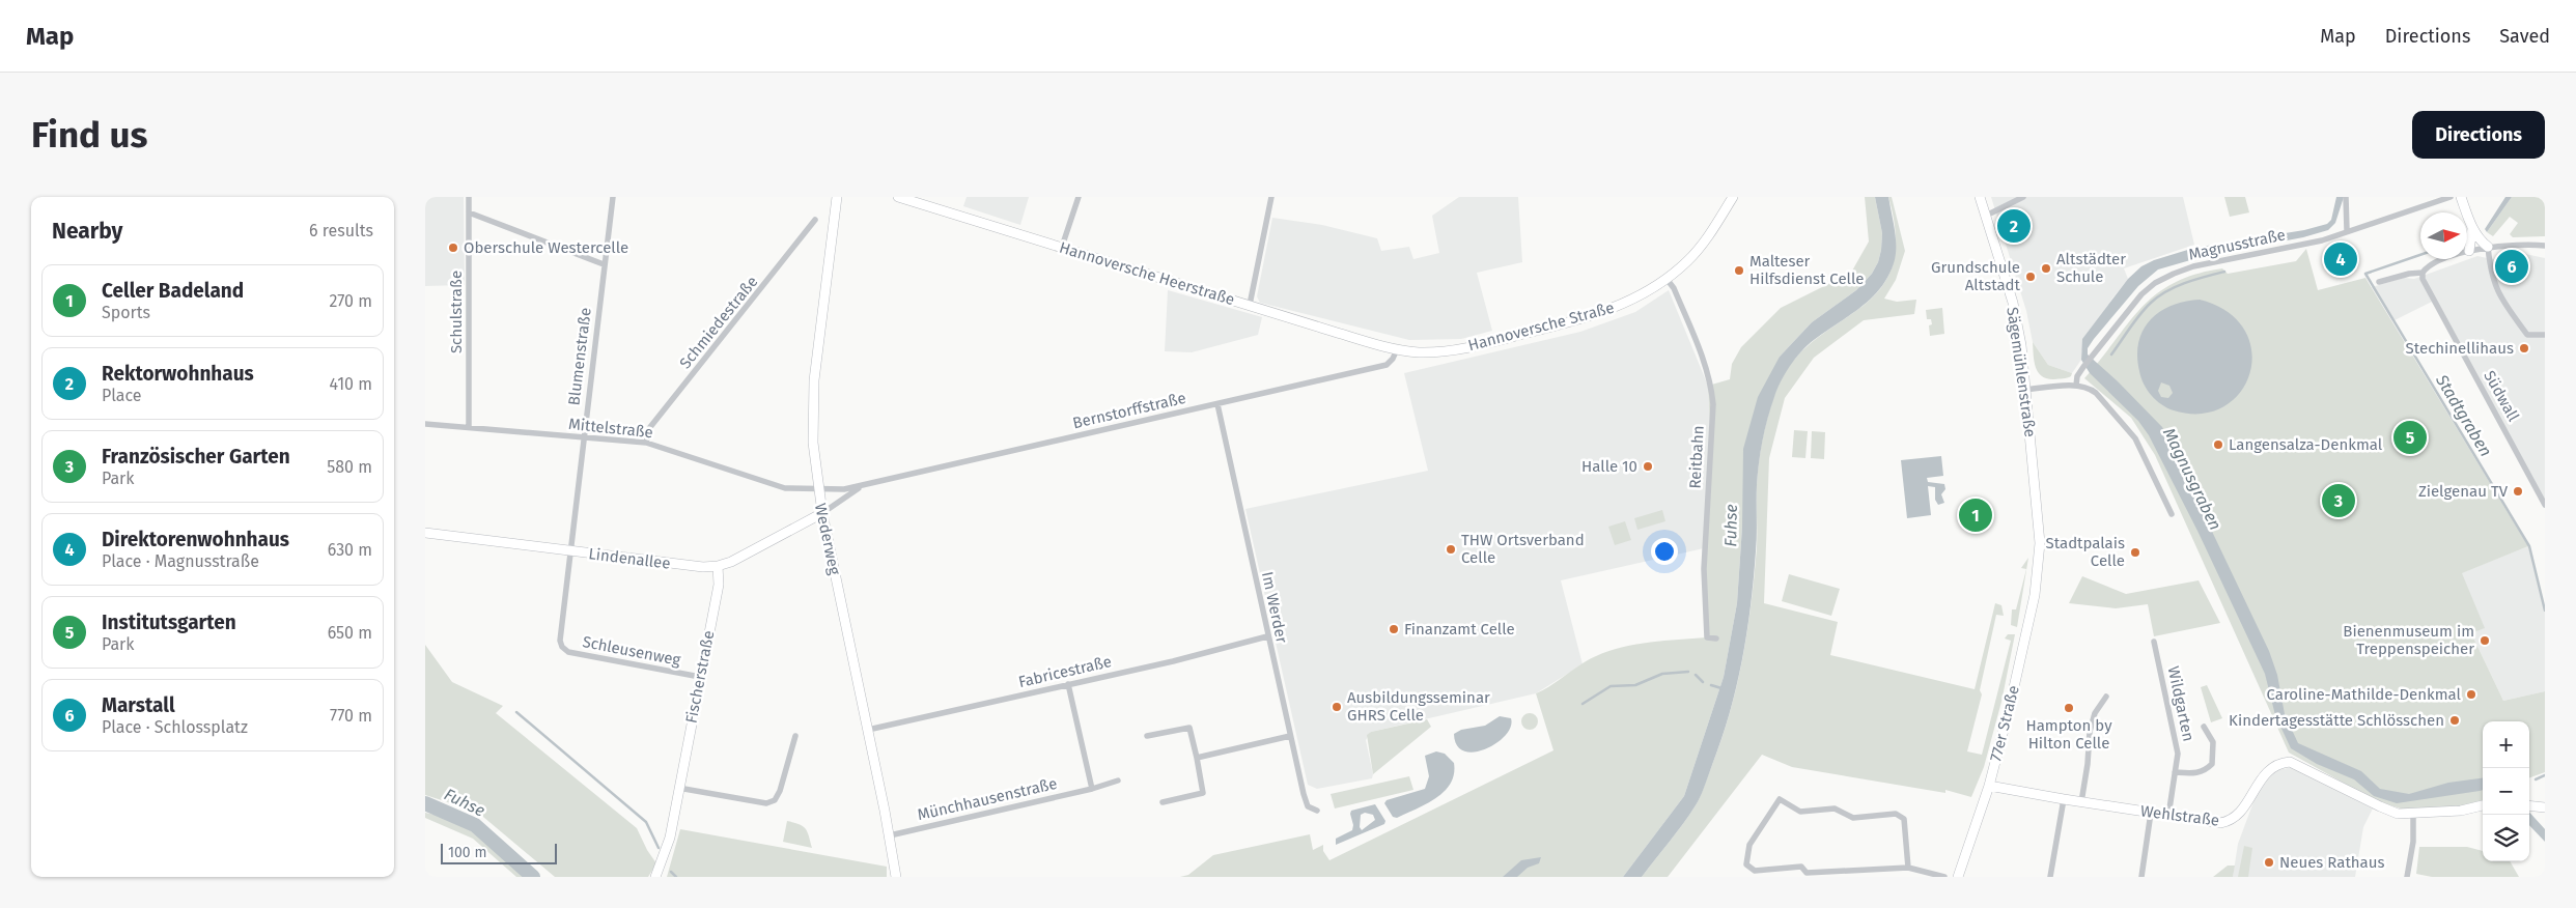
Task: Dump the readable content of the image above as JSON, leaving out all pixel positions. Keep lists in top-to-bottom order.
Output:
{
  "streets": {
    "street": [
      "Magnusstraße",
      "Hannoversche Heerstraße",
      "Schulstraße",
      "Schmiedestraße",
      "Hannoversche Straße",
      "Blumenstraße",
      "Sägemühlenstraße",
      "Südwall",
      "Bernstorffstraße",
      "Mittelstraße",
      "Reitbahn",
      "Wederweg",
      "Lindenallee",
      "Im Werder",
      "Schleusenweg",
      "Fabricestraße",
      "Fischerstraße",
      "Wildgarten",
      "77er Straße",
      "Münchhausenstraße",
      "Wehlstraße"
    ]
  },
  "crossings": [
    ["Hannoversche Heerstraße", "Hannoversche Straße"],
    ["Hannoversche Heerstraße", "Bernstorffstraße"],
    ["Schulstraße", "Mittelstraße"],
    ["Schmiedestraße", "Mittelstraße"],
    ["Hannoversche Straße", "Bernstorffstraße"],
    ["Hannoversche Straße", "Reitbahn"],
    ["Blumenstraße", "Mittelstraße"],
    ["Blumenstraße", "Lindenallee"],
    ["Blumenstraße", "Schleusenweg"],
    ["Sägemühlenstraße", "77er Straße"],
    ["Bernstorffstraße", "Mittelstraße"],
    ["Bernstorffstraße", "Wederweg"],
    ["Bernstorffstraße", "Lindenallee"],
    ["Bernstorffstraße", "Im Werder"],
    ["Mittelstraße", "Wederweg"],
    ["Wederweg", "Lindenallee"],
    ["Wederweg", "Fabricestraße"],
    ["Wederweg", "Münchhausenstraße"],
    ["Lindenallee", "Schleusenweg"],
    ["Lindenallee", "Fischerstraße"],
    ["Im Werder", "Fabricestraße"],
    ["Schleusenweg", "Fischerstraße"],
    ["Wildgarten", "Wehlstraße"],
    ["77er Straße", "Wehlstraße"]
  ],
  "water": ["Stadtgraben", "Magnusgraben", "Fuhse"],
  "places": [
    "Oberschule Westercelle",
    "Altstädter Schule",
    "Malteser Hilfsdienst Celle",
    "Grundschule Altstadt",
    "Stechinellihaus",
    "Langensalza-Denkmal",
    "Halle 10",
    "Zielgenau TV",
    "THW Ortsverband Celle",
    "Stadtpalais Celle",
    "Finanzamt Celle",
    "Bienenmuseum im Treppenspeicher",
    "Caroline-Mathilde-Denkmal",
    "Ausbildungsseminar GHRS Celle",
    "Hampton by Hilton Celle",
    "Kindertagesstätte Schlösschen",
    "Neues Rathaus"
  ],
  "scale_bar": "100 m",
  "north": "right",
  "page": {
    "header": "Map",
    "nav": ["Map", "Directions", "Saved"],
    "buttons": "Directions",
    "title": "Find us",
    "heading": ["Nearby", "6 results"],
    "pins": [
      "2",
      "4",
      "6",
      "5",
      "3",
      "1"
    ],
    "list": [
      {
        "mark": "1",
        "name": "Celler Badeland",
        "note": "Sports",
        "value": "270 m"
      },
      {
        "mark": "2",
        "name": "Rektorwohnhaus",
        "note": "Place",
        "value": "410 m"
      },
      {
        "mark": "3",
        "name": "Französischer Garten",
        "note": "Park",
        "value": "580 m"
      },
      {
        "mark": "4",
        "name": "Direktorenwohnhaus",
        "note": "Place · Magnusstraße",
        "value": "630 m"
      },
      {
        "mark": "5",
        "name": "Institutsgarten",
        "note": "Park",
        "value": "650 m"
      },
      {
        "mark": "6",
        "name": "Marstall",
        "note": "Place · Schlossplatz",
        "value": "770 m"
      }
    ],
    "map_buttons": ["+", "−"],
    "scale": "100 m"
  }
}
